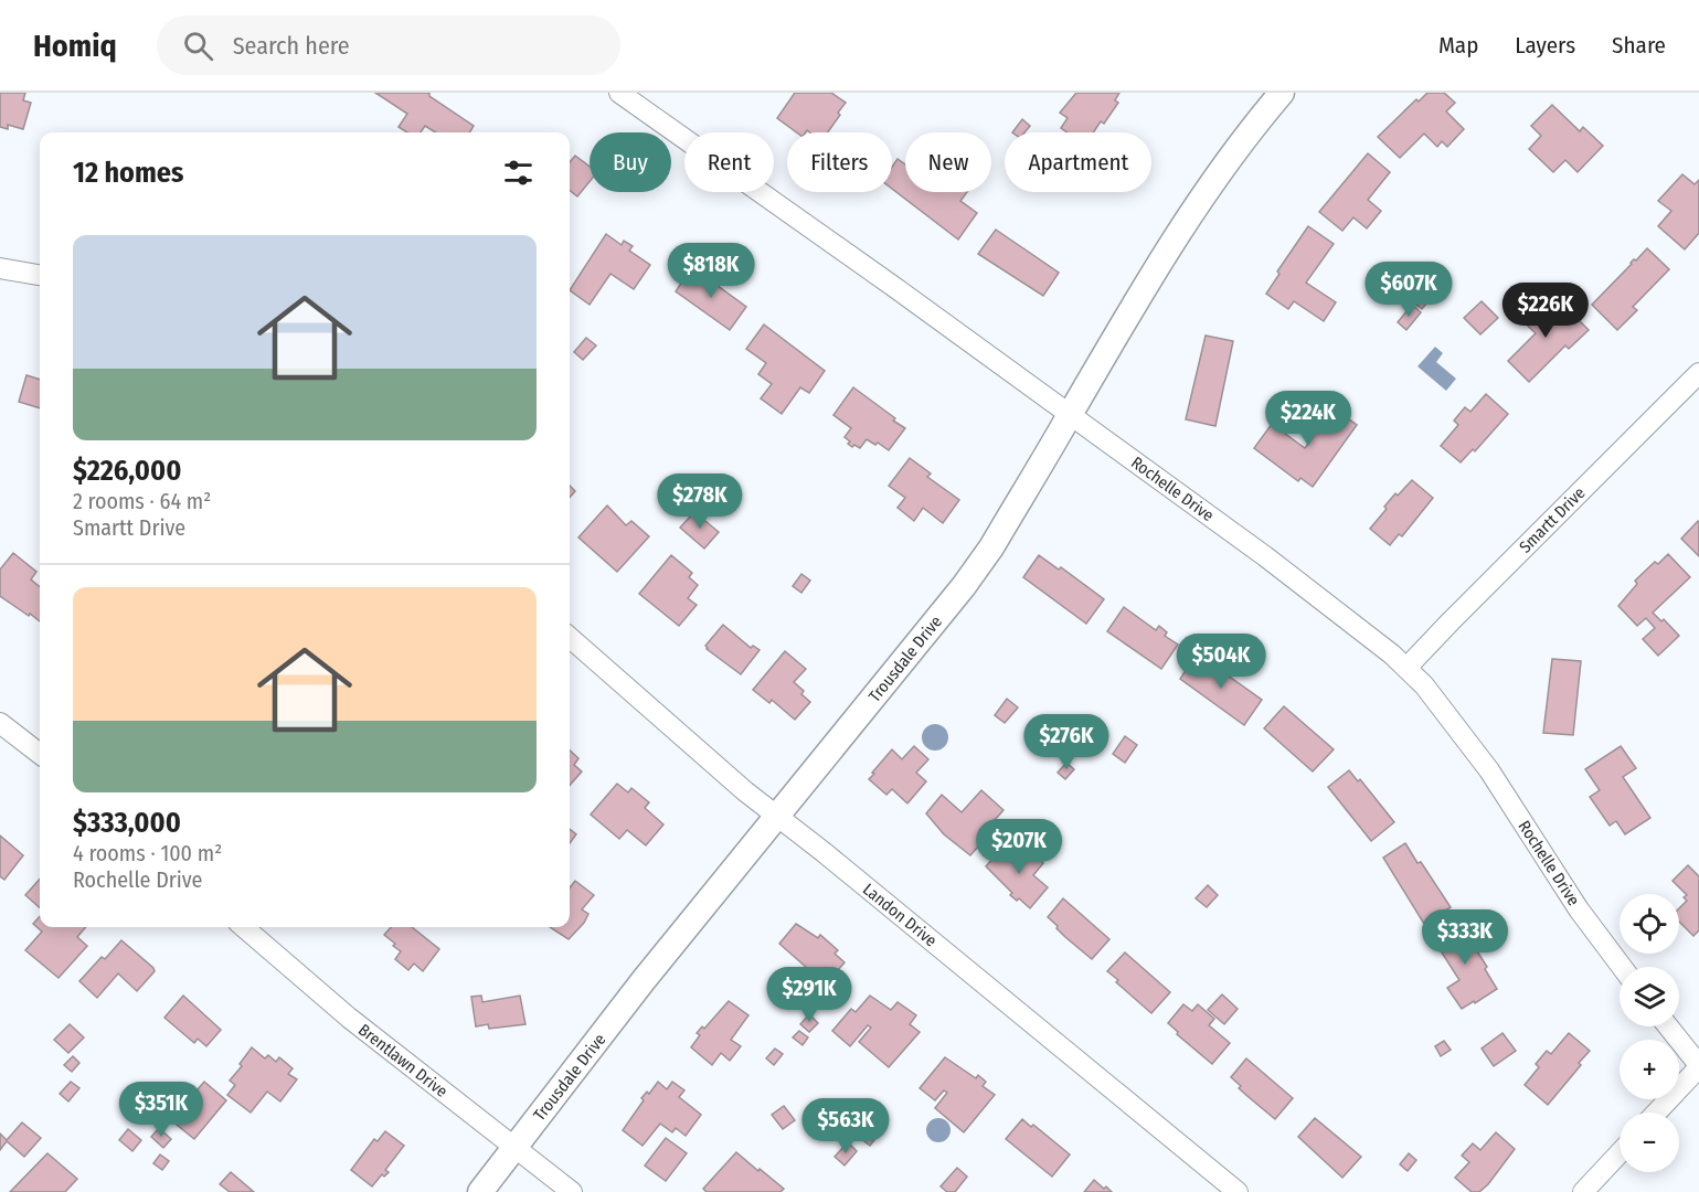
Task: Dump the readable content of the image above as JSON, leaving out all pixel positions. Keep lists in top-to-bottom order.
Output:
{
  "streets": {
    "street": [
      "Rochelle Drive",
      "Smartt Drive",
      "Trousdale Drive",
      "Landon Drive",
      "Brentlawn Drive"
    ]
  },
  "crossings": [
    ["Rochelle Drive", "Smartt Drive"],
    ["Rochelle Drive", "Trousdale Drive"],
    ["Trousdale Drive", "Landon Drive"],
    ["Trousdale Drive", "Brentlawn Drive"]
  ],
  "page": {
    "header": "Homiq",
    "search": "Search here",
    "nav": ["Map", "Layers", "Share"],
    "chip": [
      "Buy",
      "Rent",
      "Filters",
      "New",
      "Apartment"
    ],
    "heading": "12 homes",
    "list": [
      {
        "name": "$226,000",
        "note": "2 rooms · 64 m² · Smartt Drive"
      },
      {
        "name": "$333,000",
        "note": "4 rooms · 100 m² · Rochelle Drive"
      }
    ],
    "price": [
      "$818K",
      "$607K",
      "$226K",
      "$224K",
      "$278K",
      "$504K",
      "$276K",
      "$207K",
      "$333K",
      "$291K",
      "$351K",
      "$563K"
    ],
    "map_buttons": ["+", "−"]
  }
}
